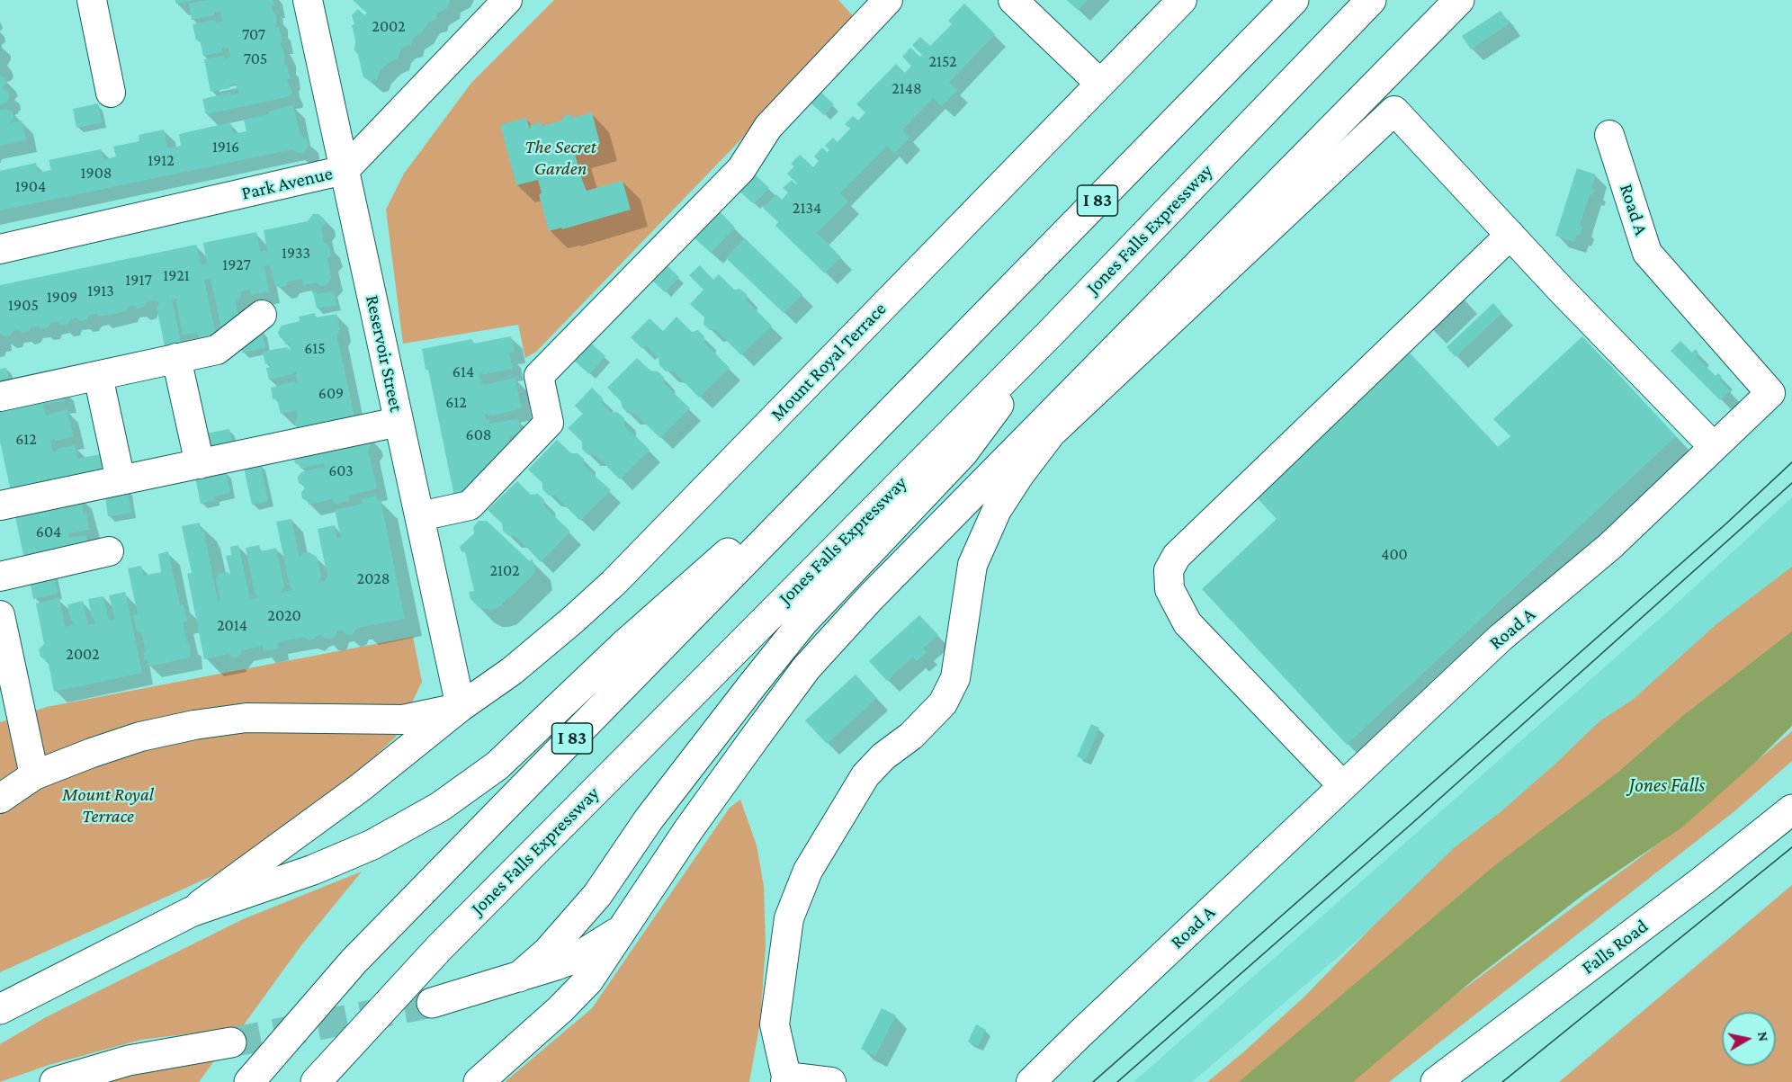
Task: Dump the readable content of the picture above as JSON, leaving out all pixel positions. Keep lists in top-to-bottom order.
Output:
{
  "streets": {
    "main road": ["I 83", "Jones Falls Expressway", "Falls Road"],
    "street": [
      "Park Avenue",
      "Road A",
      "Reservoir Street",
      "Mount Royal Terrace"
    ]
  },
  "crossings": [
    ["Park Avenue", "Reservoir Street"],
    ["Reservoir Street", "Mount Royal Terrace"]
  ],
  "water": ["Jones Falls"],
  "parks": ["The Secret Garden", "Mount Royal Terrace"],
  "house_numbers": [
    "2002",
    "707",
    "705",
    "2152",
    "2148",
    "1916",
    "1912",
    "1908",
    "1904",
    "2134",
    "1933",
    "1927",
    "1921",
    "1917",
    "1913",
    "1909",
    "1905",
    "615",
    "614",
    "609",
    "612",
    "608",
    "612",
    "603",
    "604",
    "400",
    "2102",
    "2028",
    "2020",
    "2014",
    "2002"
  ],
  "north": "right"
}
